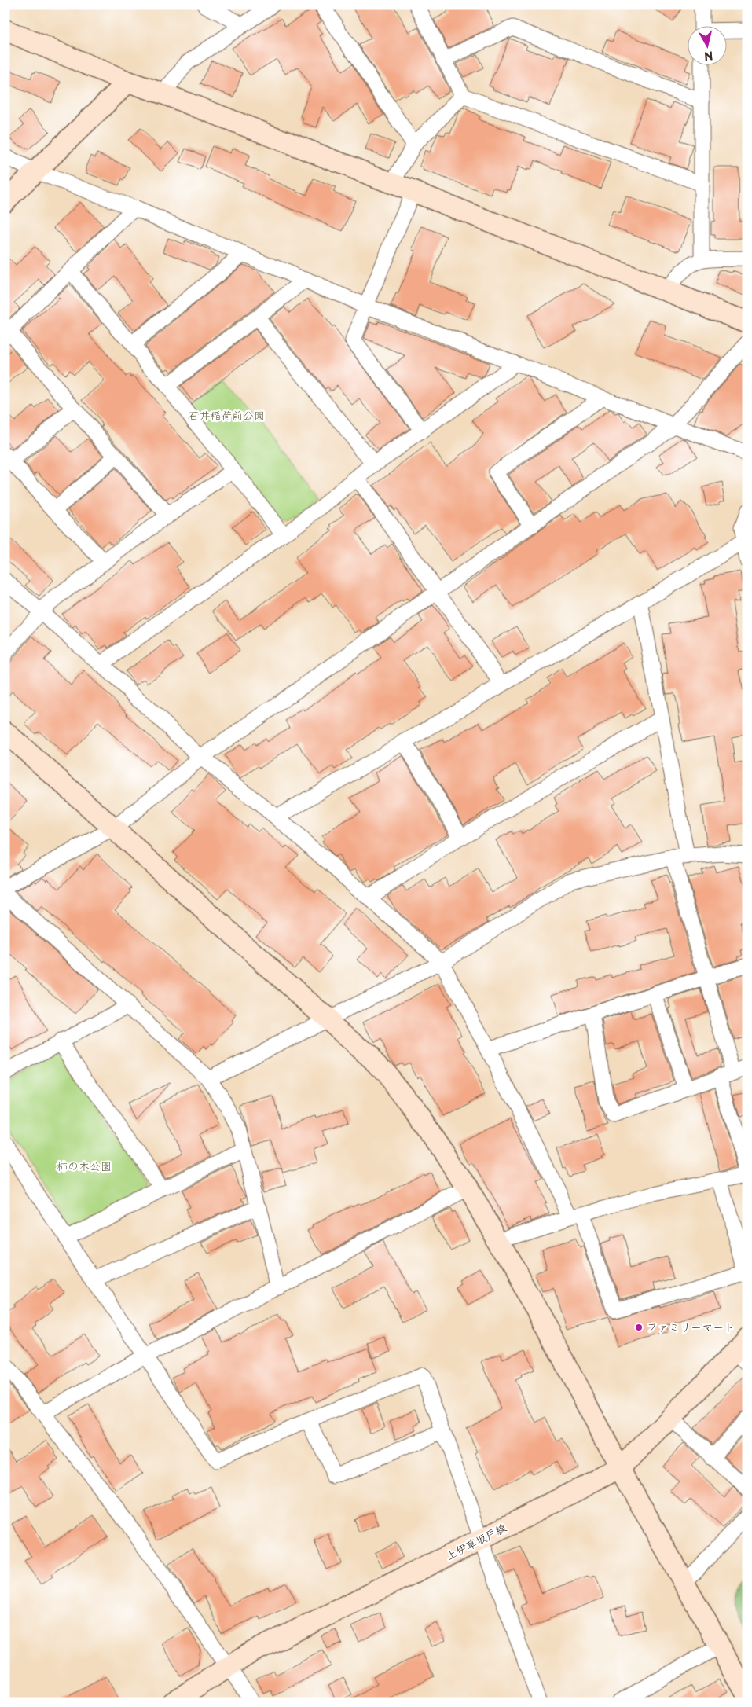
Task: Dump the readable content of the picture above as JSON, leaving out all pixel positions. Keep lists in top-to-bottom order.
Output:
{
  "streets": {
    "street": ["上伊草坂戸線"]
  },
  "parks": ["石井稲荷前公園", "柿の木公園"],
  "places": ["ファミリーマート"],
  "north": "bottom"
}
